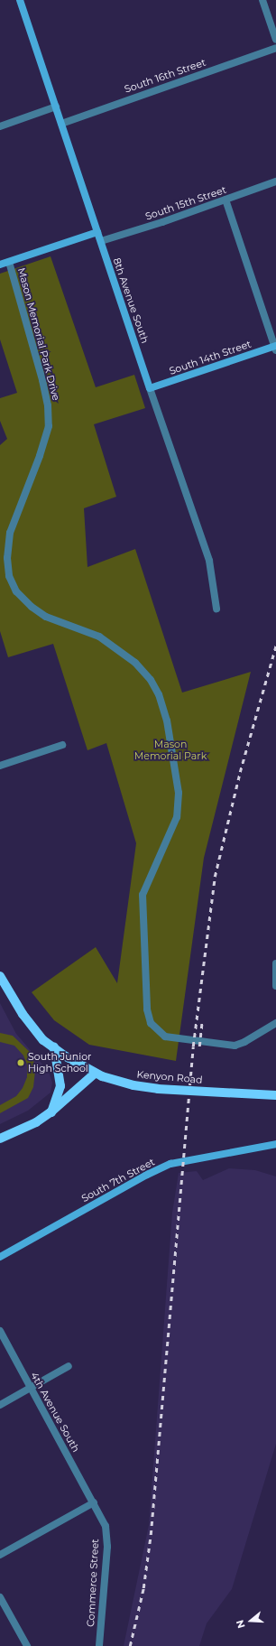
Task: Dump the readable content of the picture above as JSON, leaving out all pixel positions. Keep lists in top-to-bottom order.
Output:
{
  "streets": {
    "main road": ["Kenyon Road"],
    "street": [
      "South 16th Street",
      "South 15th Street",
      "8th Avenue South",
      "Mason Memorial Park Drive",
      "South 14th Street",
      "South 7th Street",
      "4th Avenue South",
      "Commerce Street"
    ]
  },
  "crossings": [
    ["South 16th Street", "8th Avenue South"],
    ["South 15th Street", "8th Avenue South"],
    ["8th Avenue South", "South 14th Street"],
    ["4th Avenue South", "Commerce Street"]
  ],
  "parks": ["Mason Memorial Park"],
  "places": ["South Junior High School"],
  "north": "left"
}
